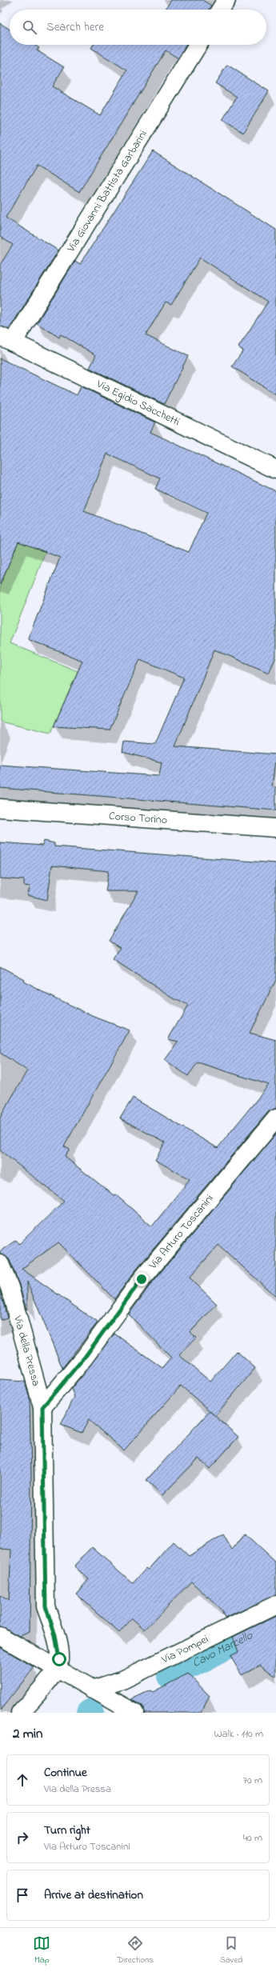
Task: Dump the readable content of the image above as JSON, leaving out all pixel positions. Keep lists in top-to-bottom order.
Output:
{
  "streets": {
    "street": [
      "Via Giovanni Battista Garbarini",
      "Via Egidio Sacchetti",
      "Corso Torino",
      "Via Arturo Toscanini",
      "Via della Pressa",
      "Via Pompei"
    ]
  },
  "crossings": [
    ["Via Giovanni Battista Garbarini", "Via Egidio Sacchetti"],
    ["Via Arturo Toscanini", "Via della Pressa"]
  ],
  "water": ["Cavo Marcello"],
  "page": {
    "search": "Search here",
    "heading": ["2 min", "Walk · 110 m"],
    "list": [
      ["Continue", "Via della Pressa", "70 m"],
      ["Turn right", "Via Arturo Toscanini", "40 m"],
      "Arrive at destination"
    ],
    "nav": ["Map", "Directions", "Saved"]
  }
}
